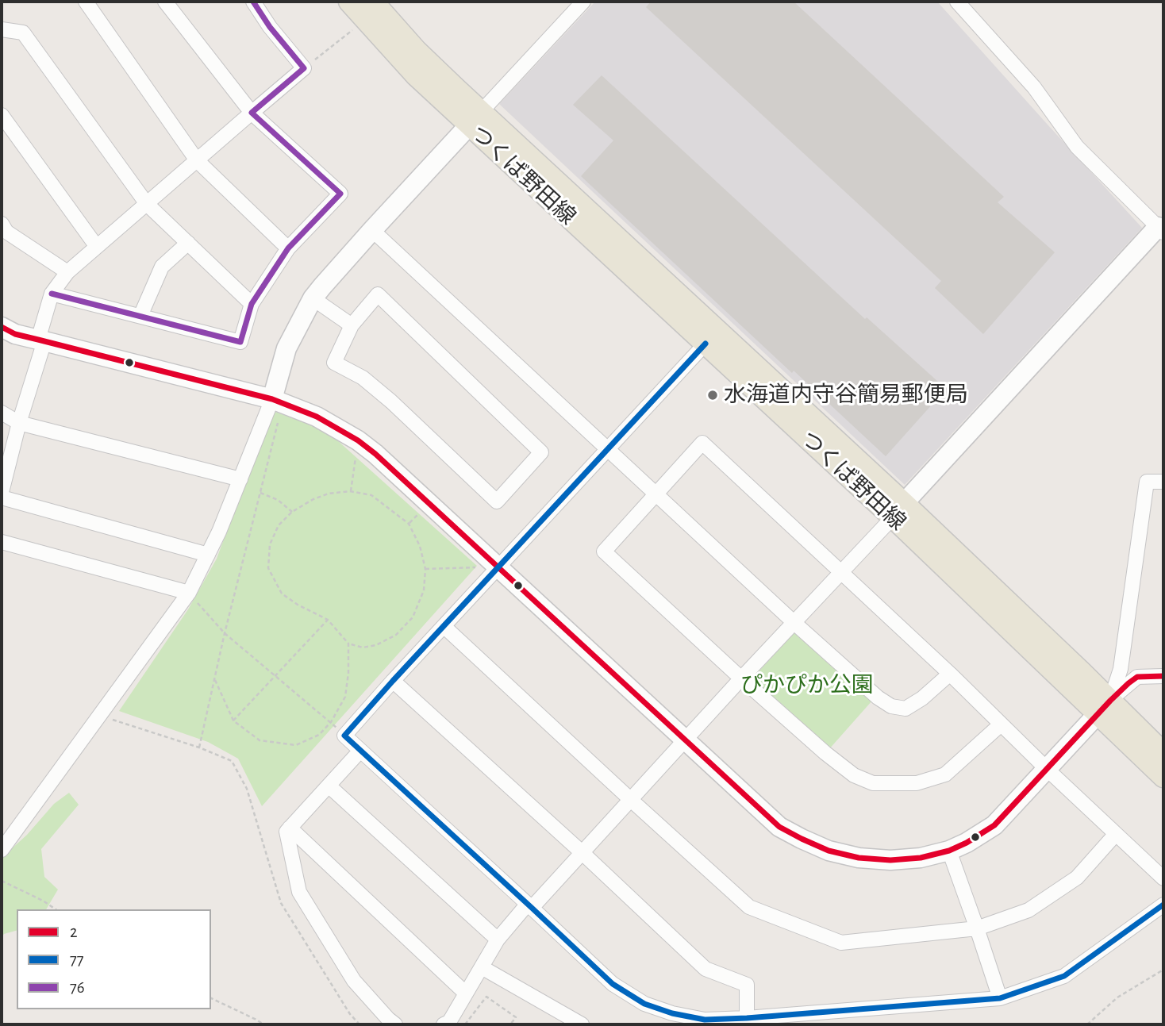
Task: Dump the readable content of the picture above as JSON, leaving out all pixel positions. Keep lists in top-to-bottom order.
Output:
{
  "streets": {
    "main road": ["つくば野田線"]
  },
  "parks": ["ぴかぴか公園"],
  "places": ["水海道内守谷簡易郵便局"],
  "lines": ["transit line 76", "transit line 2", "transit line 77"],
  "legend": ["2", "77", "76"]
}
